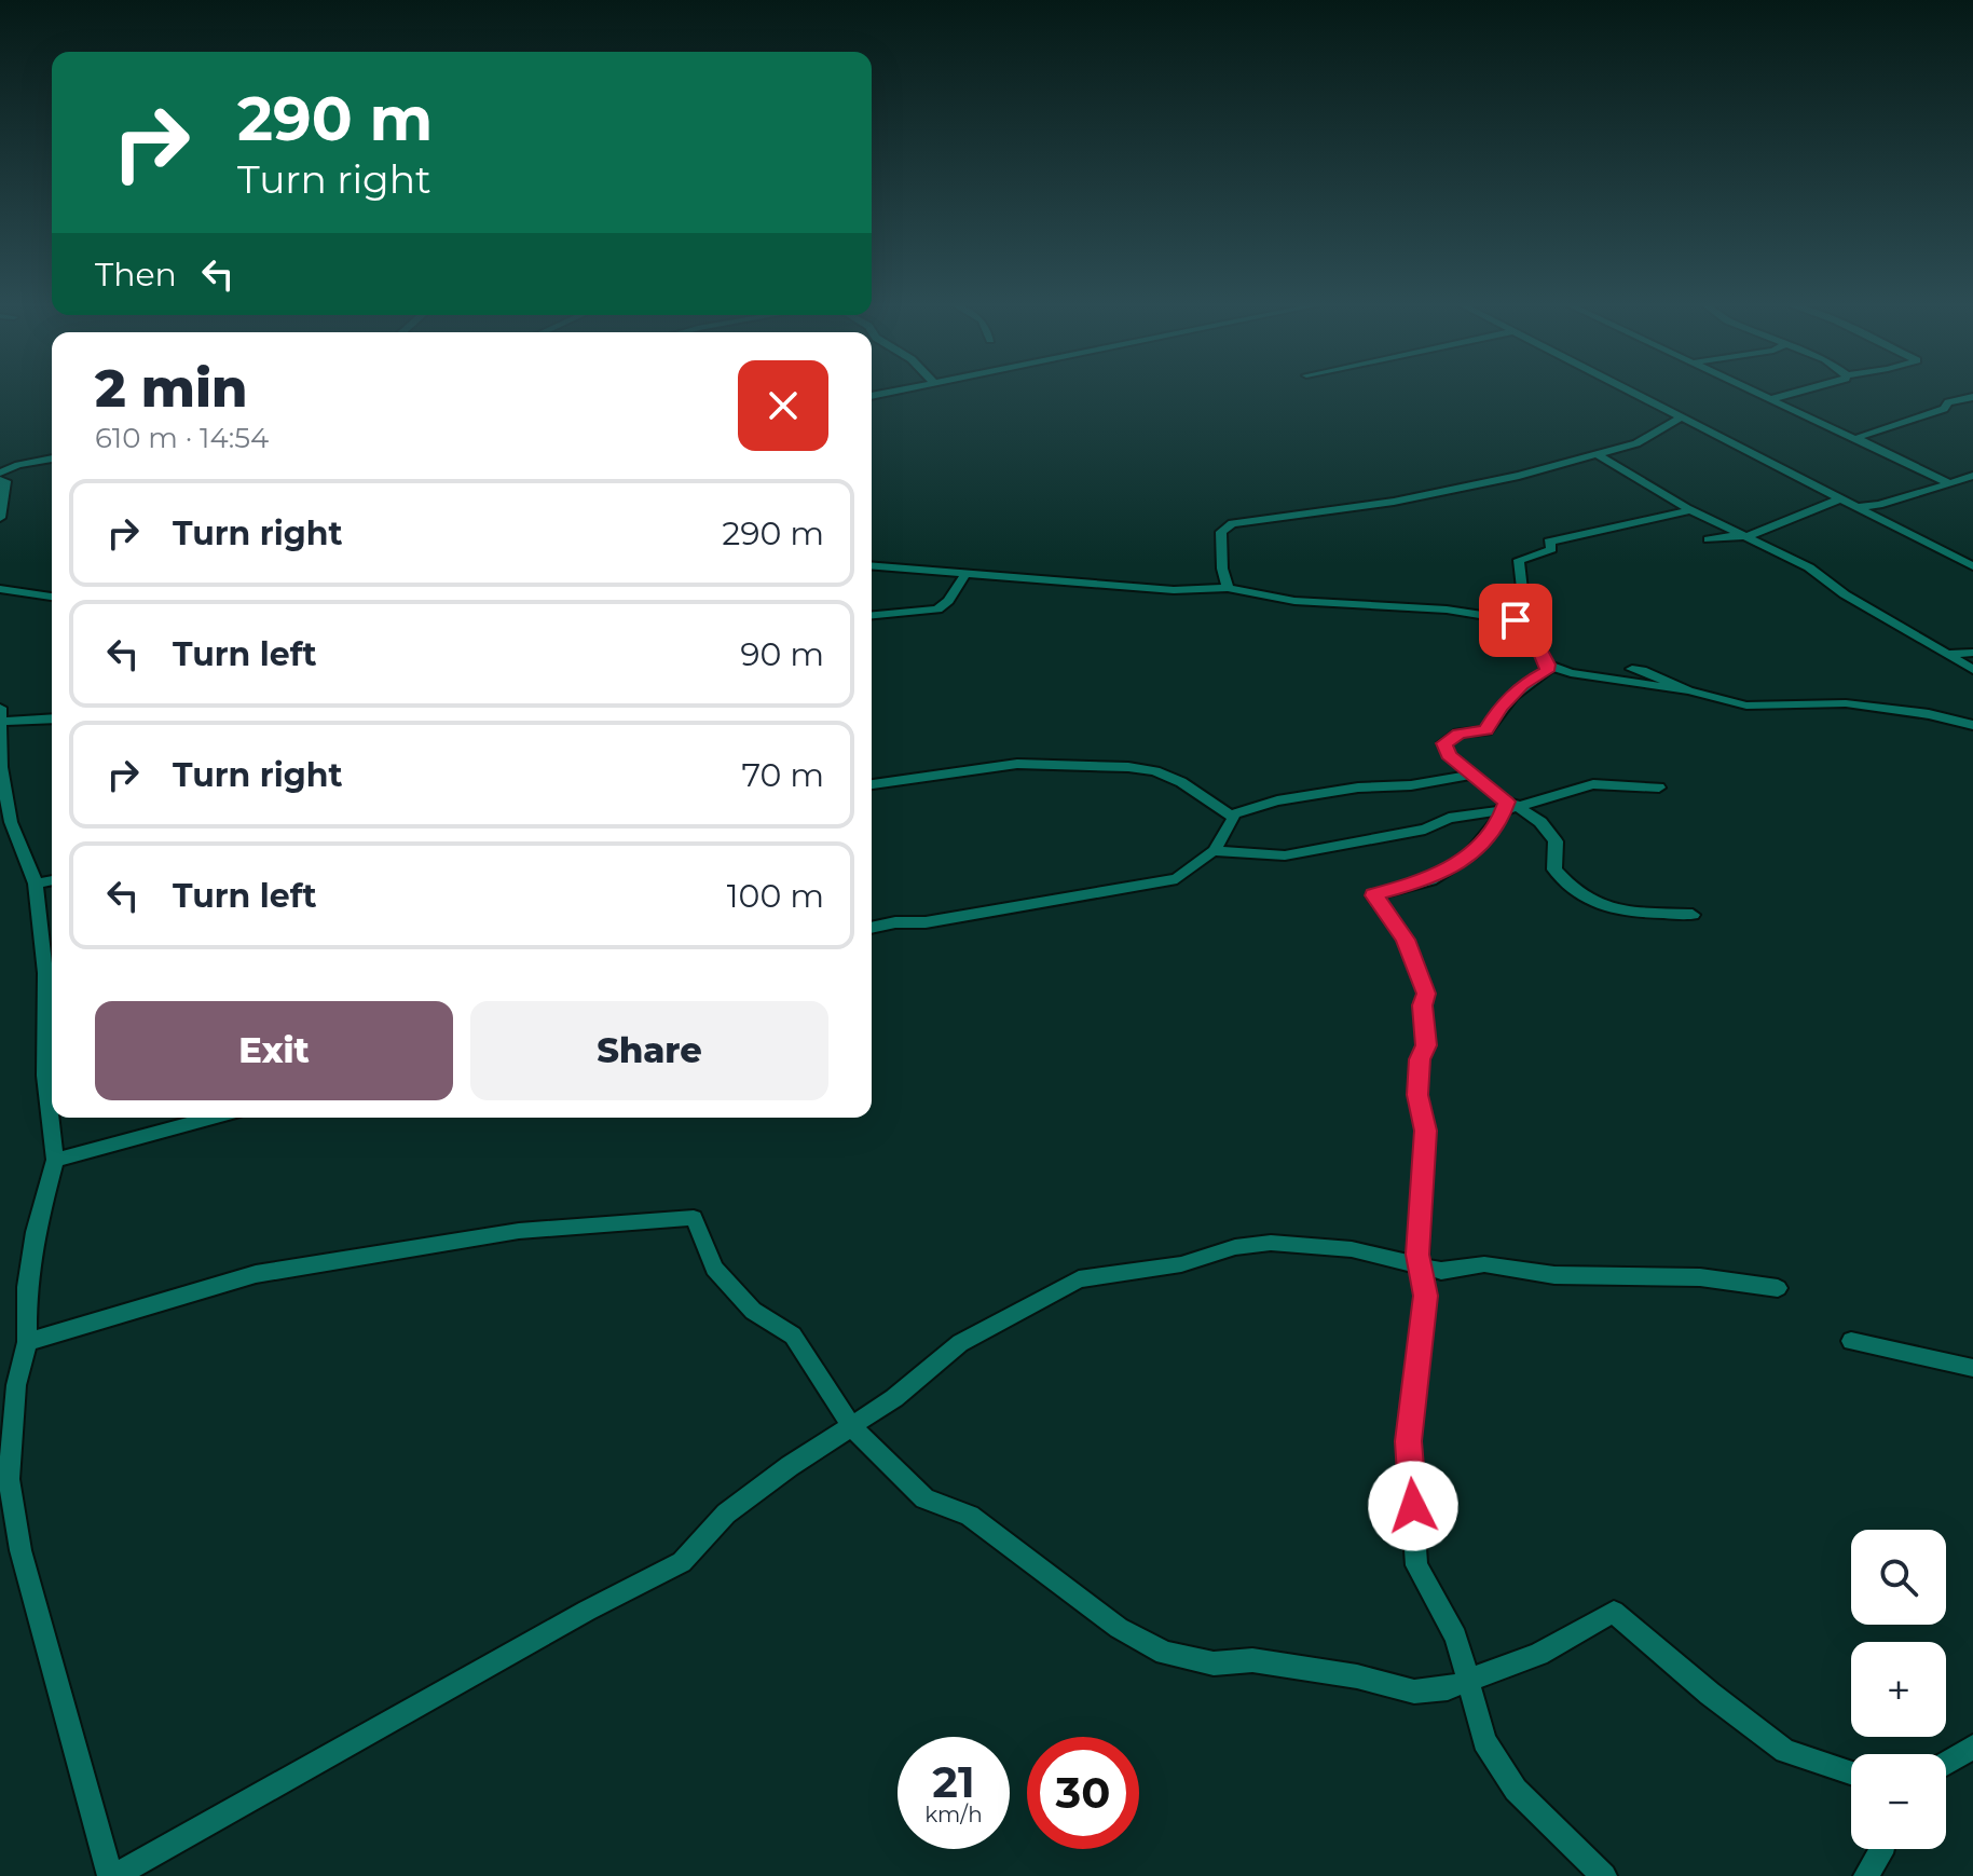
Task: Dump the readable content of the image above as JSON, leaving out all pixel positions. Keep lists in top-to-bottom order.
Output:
{
  "page": {
    "turn": ["290 m", "Turn right"],
    "then": "Then",
    "heading": ["2 min", "610 m · 14:54"],
    "list": [
      {
        "name": "Turn right",
        "value": "290 m"
      },
      {
        "name": "Turn left",
        "value": "90 m"
      },
      {
        "name": "Turn right",
        "value": "70 m"
      },
      {
        "name": "Turn left",
        "value": "100 m"
      }
    ],
    "buttons": ["Exit", "Share"],
    "map_buttons": ["+", "−"],
    "speed": "21 km/h",
    "limit": "30"
  }
}
